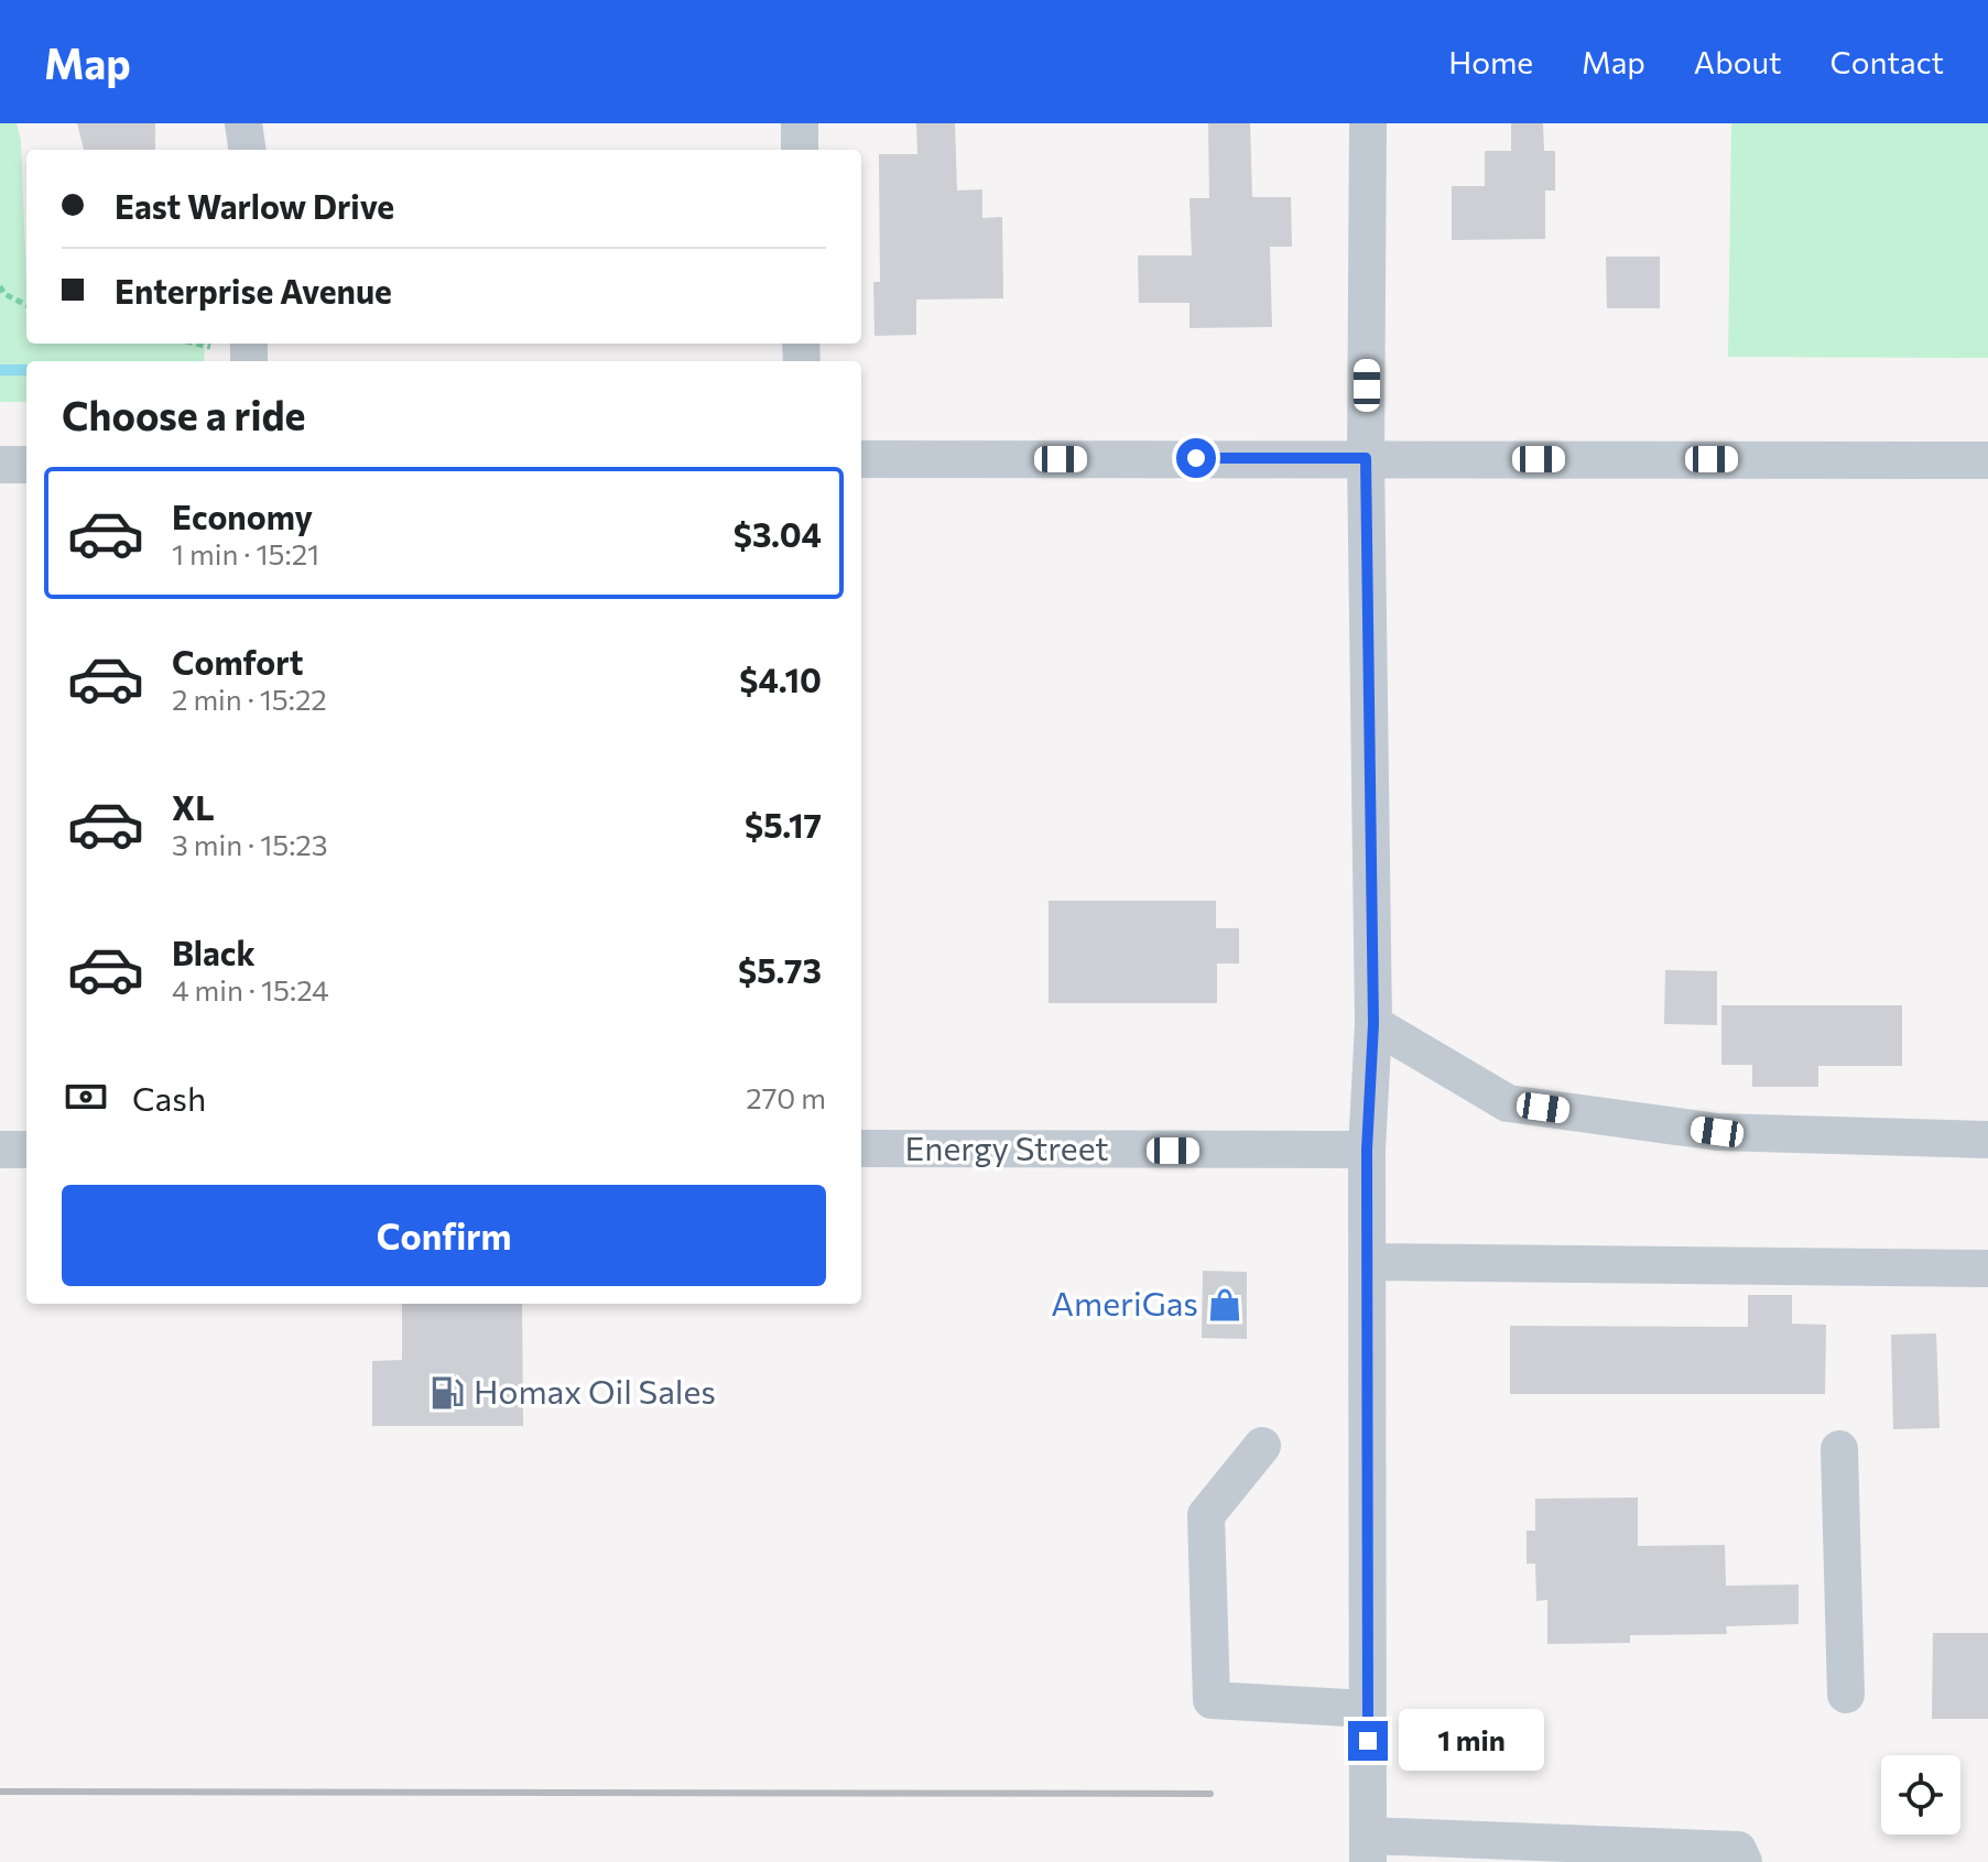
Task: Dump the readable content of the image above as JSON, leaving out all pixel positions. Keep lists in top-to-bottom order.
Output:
{
  "streets": {
    "street": ["Energy Street"]
  },
  "places": {
    "shop": ["AmeriGas"],
    "fuel station": ["Homax Oil Sales"]
  },
  "page": {
    "header": "Map",
    "nav": [
      "Home",
      "Map",
      "About",
      "Contact"
    ],
    "banner": ["East Warlow Drive", "Enterprise Avenue"],
    "heading": "Choose a ride",
    "list": [
      {
        "name": "Economy",
        "note": "1 min · 15:21",
        "value": "$3.04"
      },
      {
        "name": "Comfort",
        "note": "2 min · 15:22",
        "value": "$4.10"
      },
      {
        "name": "XL",
        "note": "3 min · 15:23",
        "value": "$5.17"
      },
      {
        "name": "Black",
        "note": "4 min · 15:24",
        "value": "$5.73"
      }
    ],
    "pay": ["Cash", "270 m"],
    "buttons": "Confirm",
    "bubble": "1 min"
  }
}
